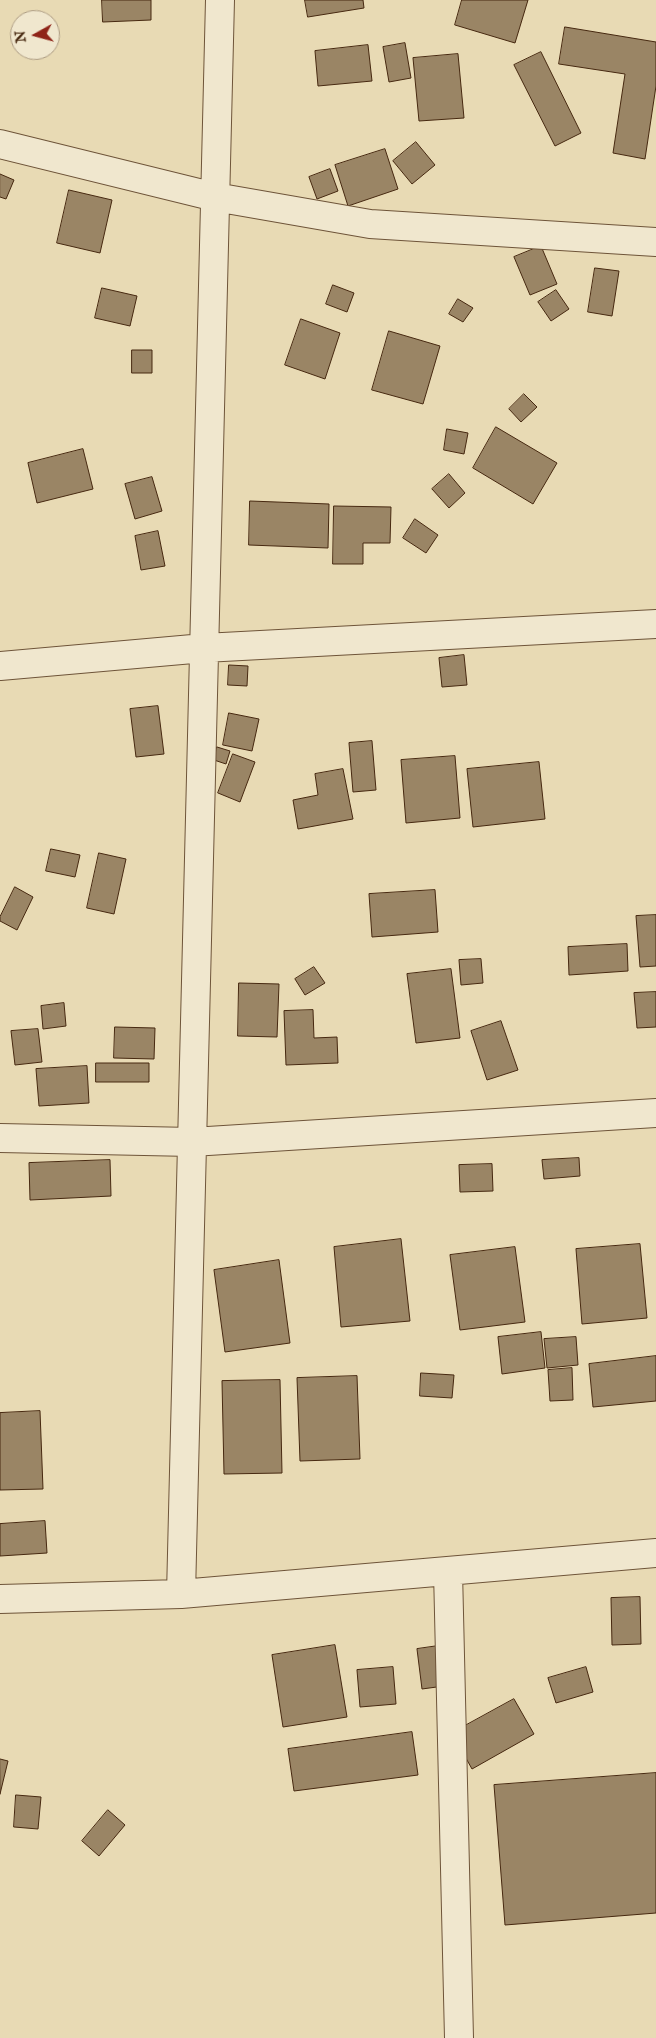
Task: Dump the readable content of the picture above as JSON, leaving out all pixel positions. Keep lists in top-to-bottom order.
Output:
{
  "north": "left"
}
